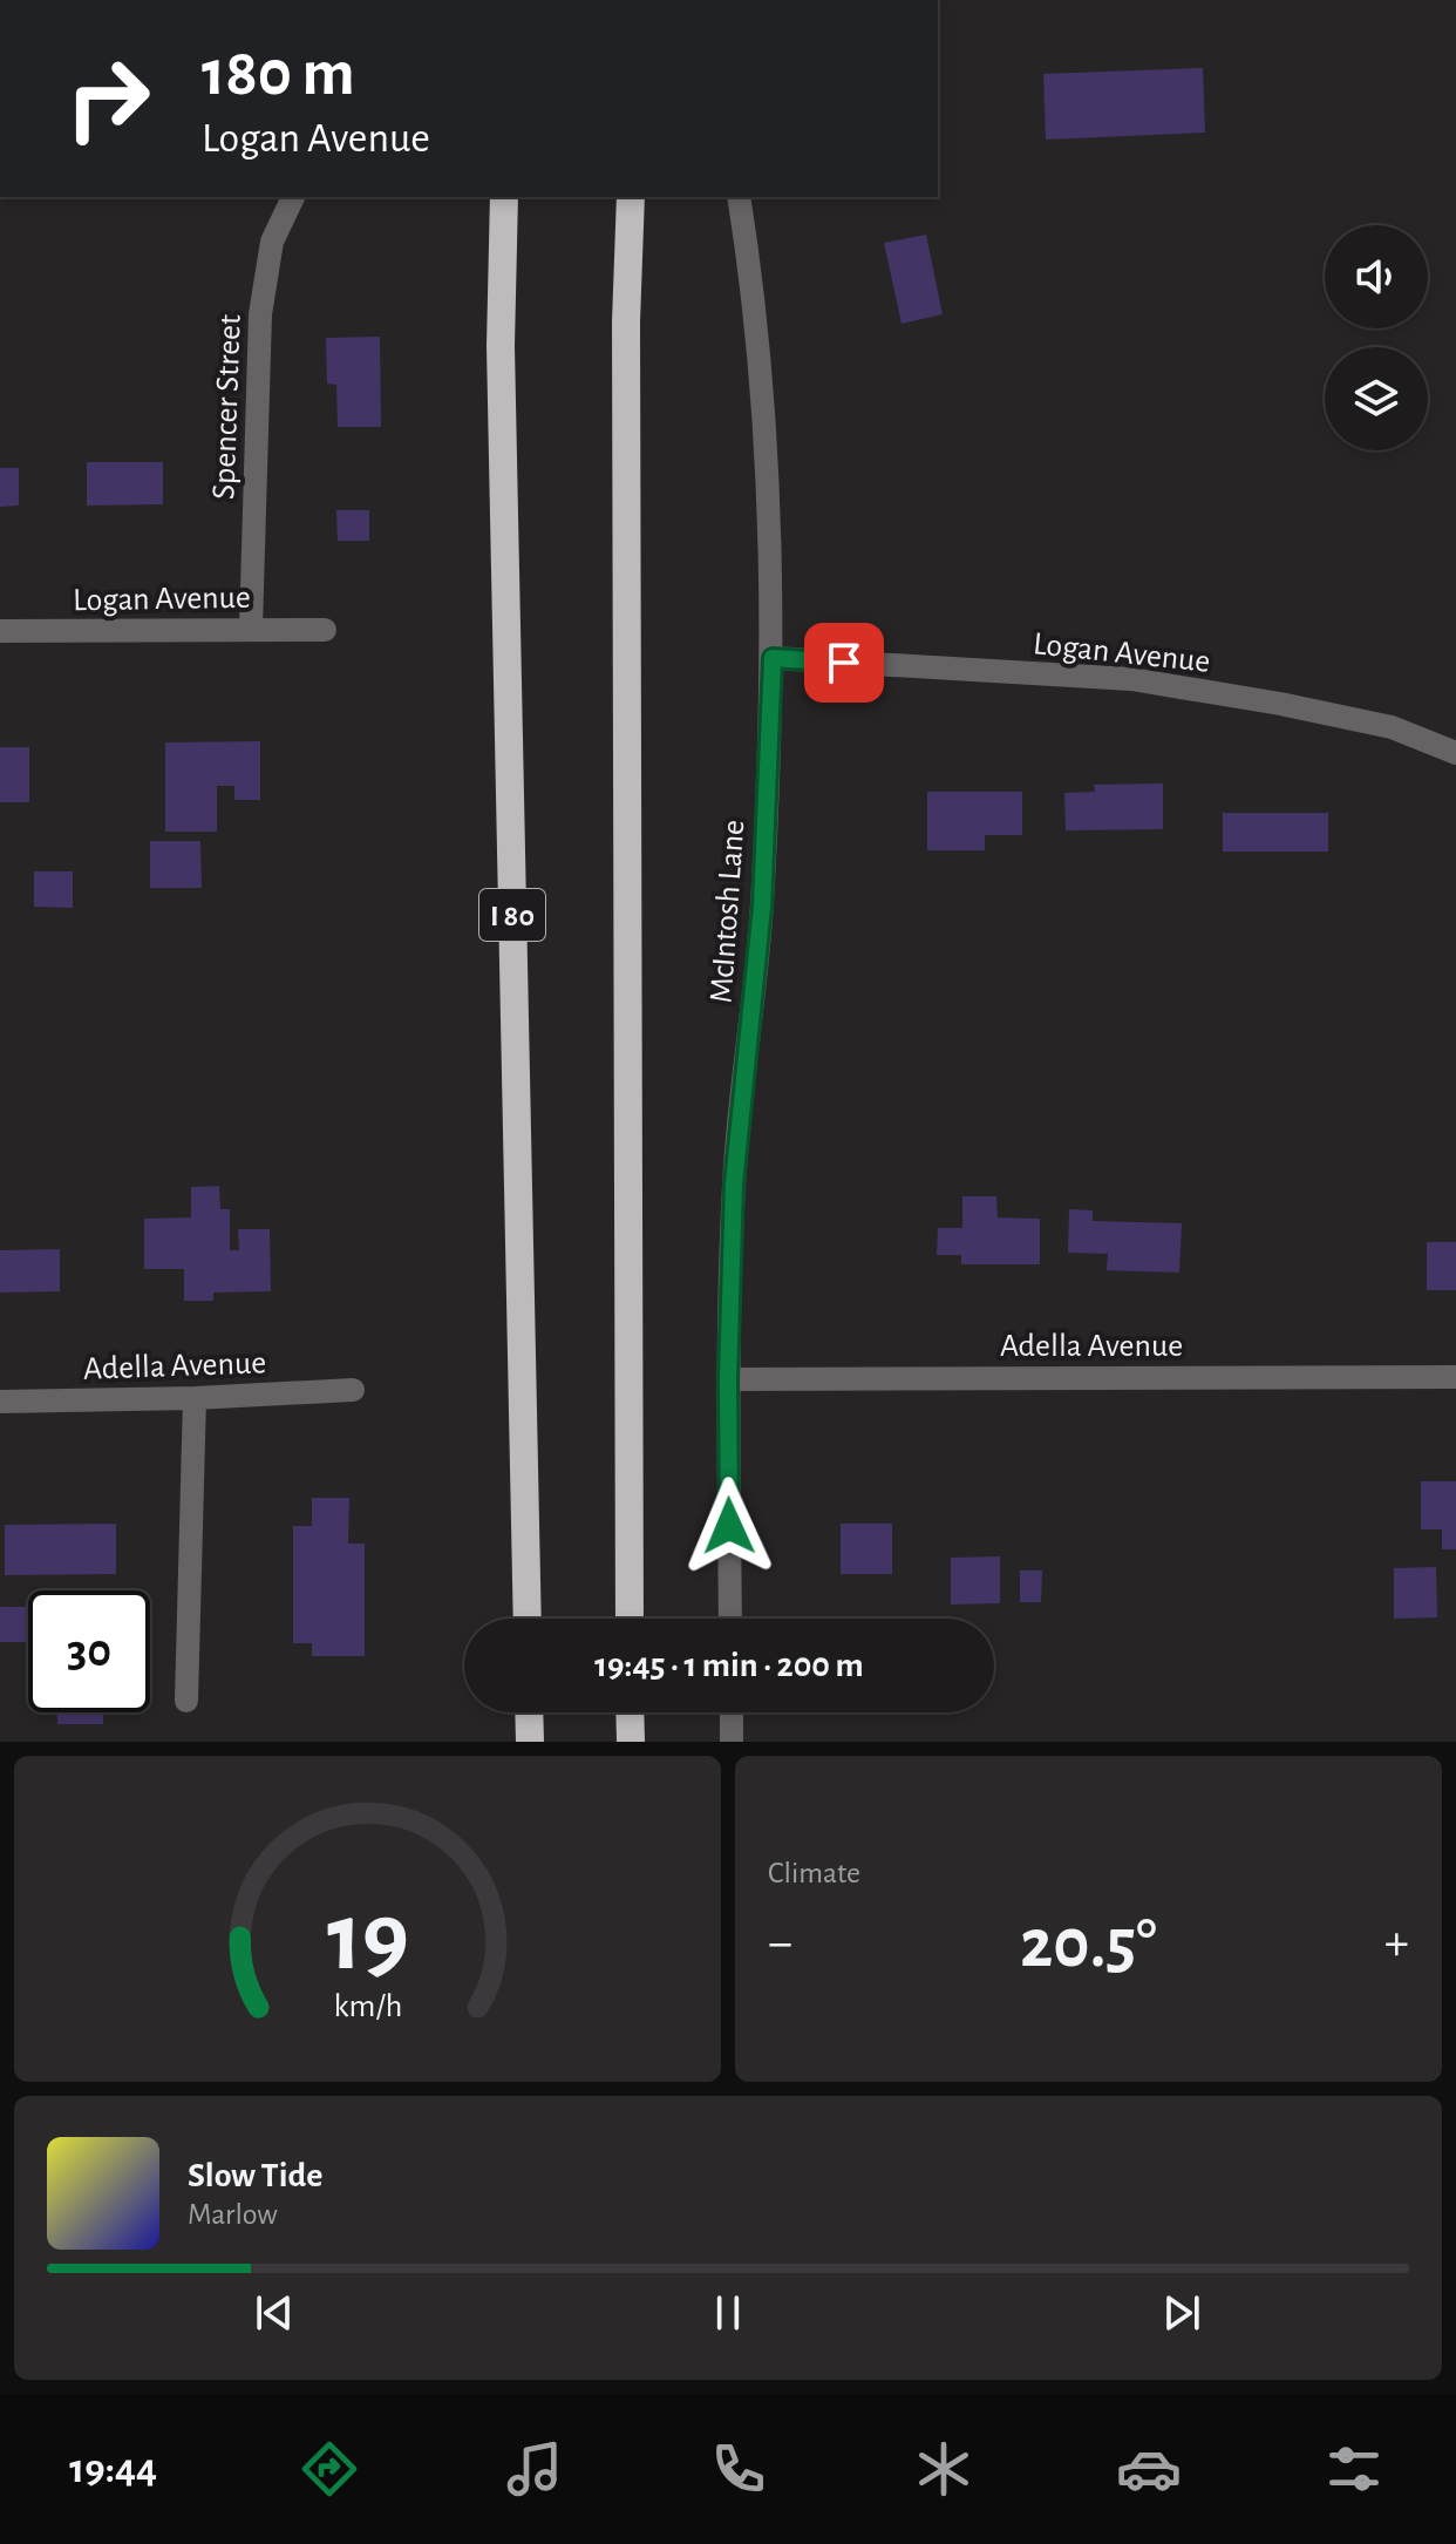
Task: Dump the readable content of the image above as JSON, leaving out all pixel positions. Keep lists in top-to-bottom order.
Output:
{
  "streets": {
    "highway": ["I 80"],
    "street": [
      "Spencer Street",
      "Logan Avenue",
      "McIntosh Lane",
      "Adella Avenue"
    ]
  },
  "crossings": [
    ["Spencer Street", "Logan Avenue"],
    ["Logan Avenue", "McIntosh Lane"],
    ["McIntosh Lane", "Adella Avenue"]
  ],
  "page": {
    "turn": ["180 m", "Logan Avenue"],
    "limit": "30",
    "trip": "19:45 · 1 min · 200 m",
    "tile": "Climate",
    "heat": ["−", "20.5°", "+"],
    "song": ["Slow Tide", "Marlow"],
    "tabs": "19:44",
    "gauge": ["19", "km/h"]
  }
}
